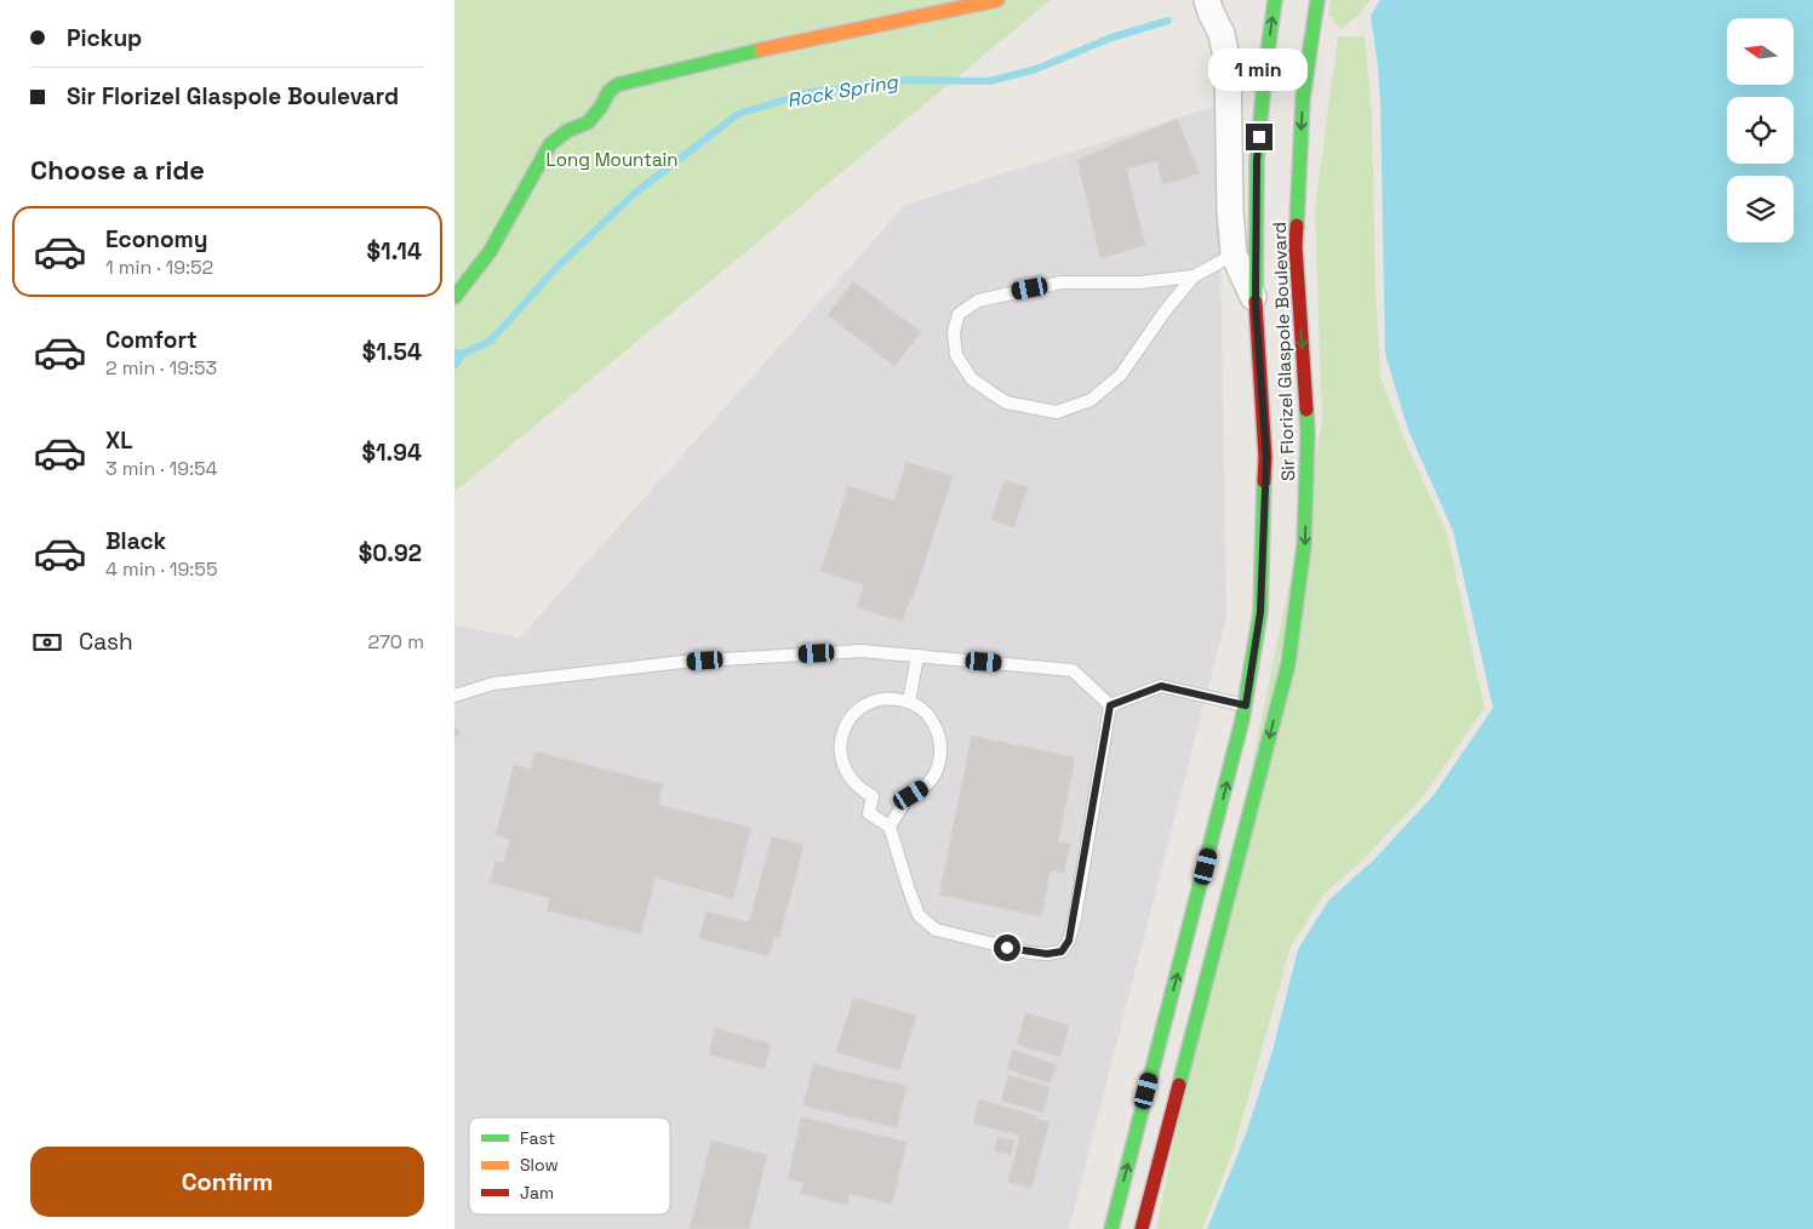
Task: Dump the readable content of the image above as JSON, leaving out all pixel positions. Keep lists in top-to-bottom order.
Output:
{
  "streets": {
    "main road": ["Sir Florizel Glaspole Boulevard"]
  },
  "water": ["Rock Spring"],
  "parks": ["Long Mountain"],
  "legend": ["Fast", "Slow", "Jam"],
  "north": "left",
  "page": {
    "banner": ["Pickup", "Sir Florizel Glaspole Boulevard"],
    "bubble": "1 min",
    "heading": "Choose a ride",
    "list": [
      {
        "name": "Economy",
        "note": "1 min · 19:52",
        "value": "$1.14"
      },
      {
        "name": "Comfort",
        "note": "2 min · 19:53",
        "value": "$1.54"
      },
      {
        "name": "XL",
        "note": "3 min · 19:54",
        "value": "$1.94"
      },
      {
        "name": "Black",
        "note": "4 min · 19:55",
        "value": "$0.92"
      }
    ],
    "pay": ["Cash", "270 m"],
    "buttons": "Confirm"
  }
}
